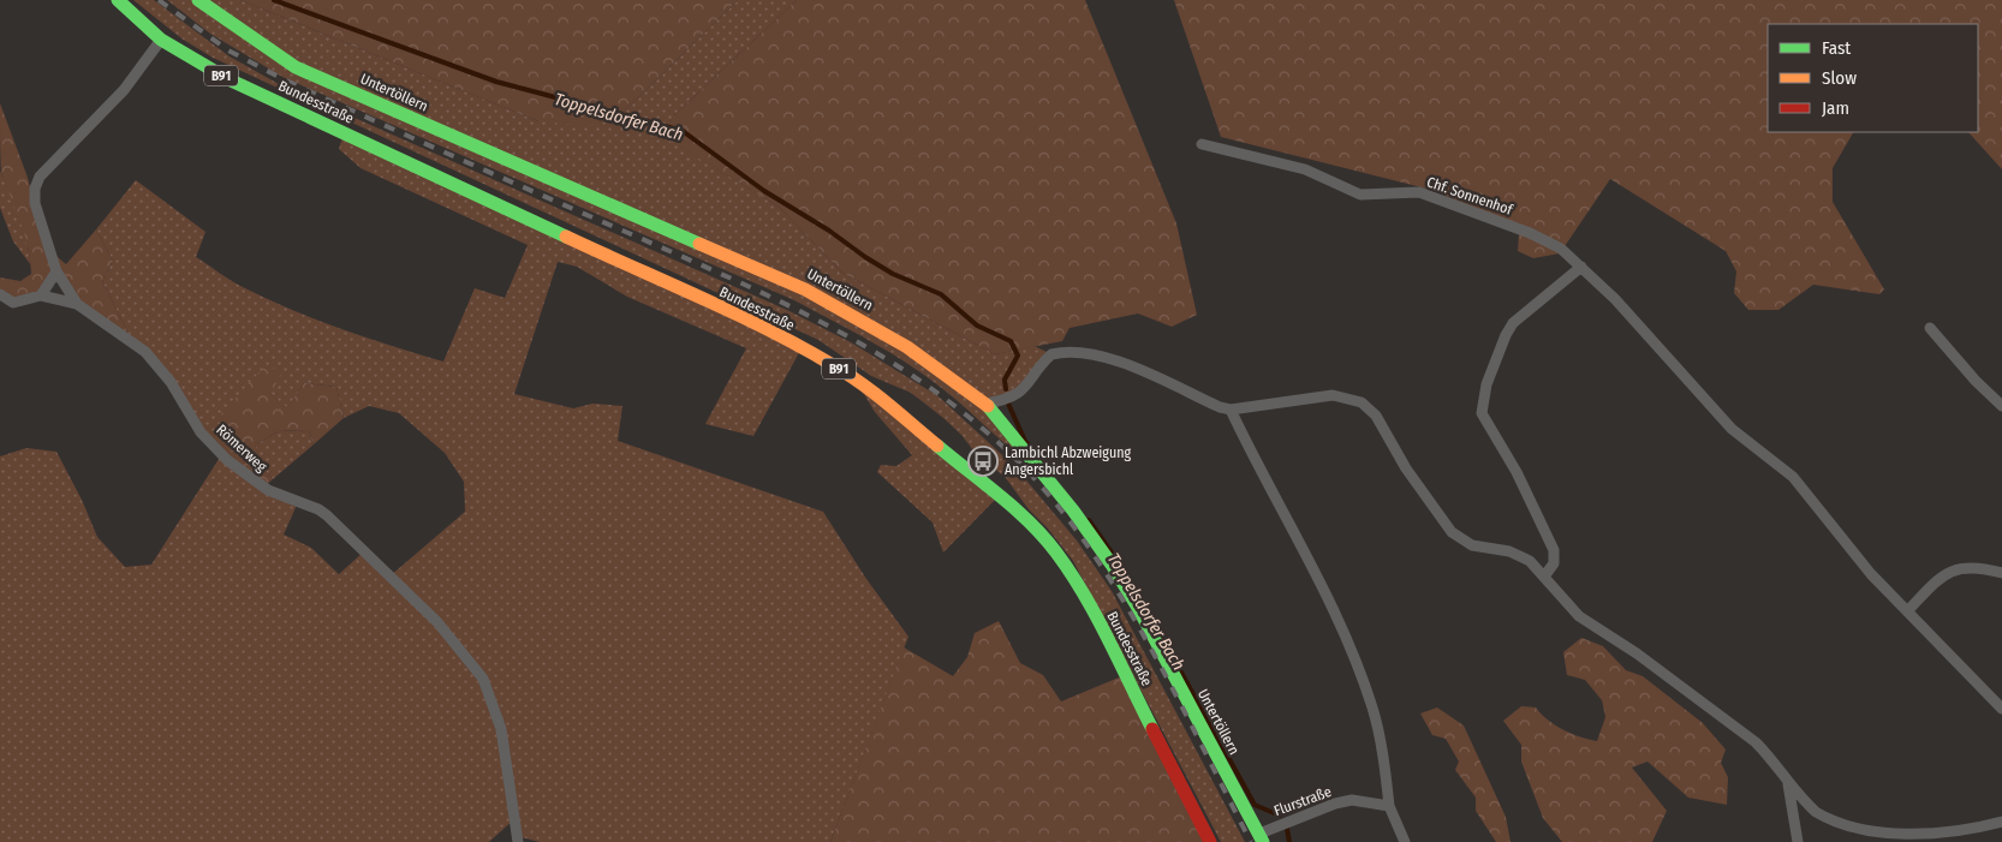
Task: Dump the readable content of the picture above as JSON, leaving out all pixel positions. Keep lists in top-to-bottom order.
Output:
{
  "streets": {
    "main road": ["B91", "Untertöllern", "Bundesstraße"],
    "street": ["Chf. Sonnenhof", "Römerweg", "Flurstraße"]
  },
  "crossings": [
    ["Untertöllern", "Flurstraße"],
    ["Bundesstraße", "Römerweg"]
  ],
  "water": ["Toppelsdorfer Bach"],
  "places": {
    "bus stop": ["Lambichl Abzweigung Angersbichl"]
  },
  "legend": ["Fast", "Slow", "Jam"]
}
